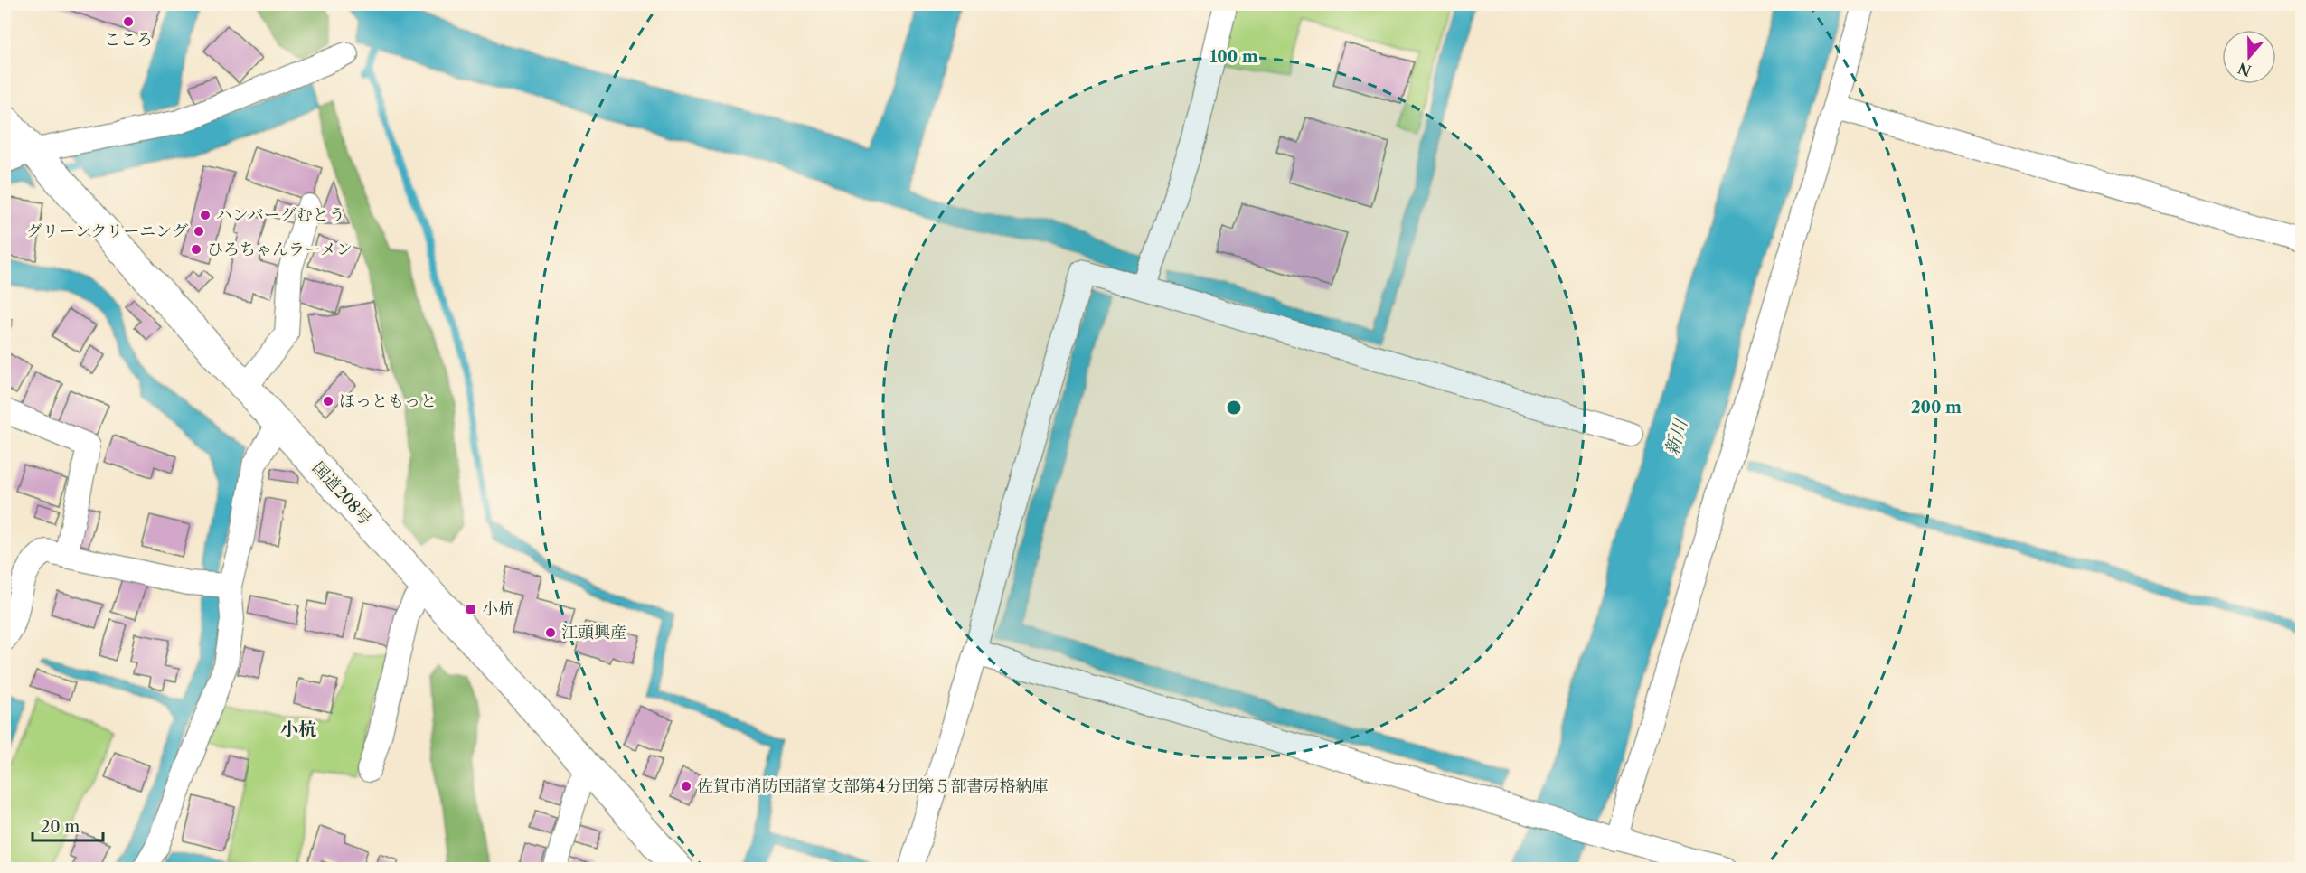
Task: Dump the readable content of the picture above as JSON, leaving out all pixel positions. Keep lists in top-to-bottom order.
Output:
{
  "streets": {
    "highway": ["国道208号"]
  },
  "districts": ["小杭"],
  "water": ["新川"],
  "places": {
    "other": [
      "こころ",
      "ハンバーグむとう",
      "グリーンクリーニング",
      "ひろちゃんラーメン",
      "ほっともっと",
      "江頭興産",
      "佐賀市消防団諸富支部第4分団第５部書房格納庫"
    ],
    "transit": ["小杭"]
  },
  "scale_bar": "20 m",
  "north": "bottom",
  "rings": ["100 m", "200 m"]
}
